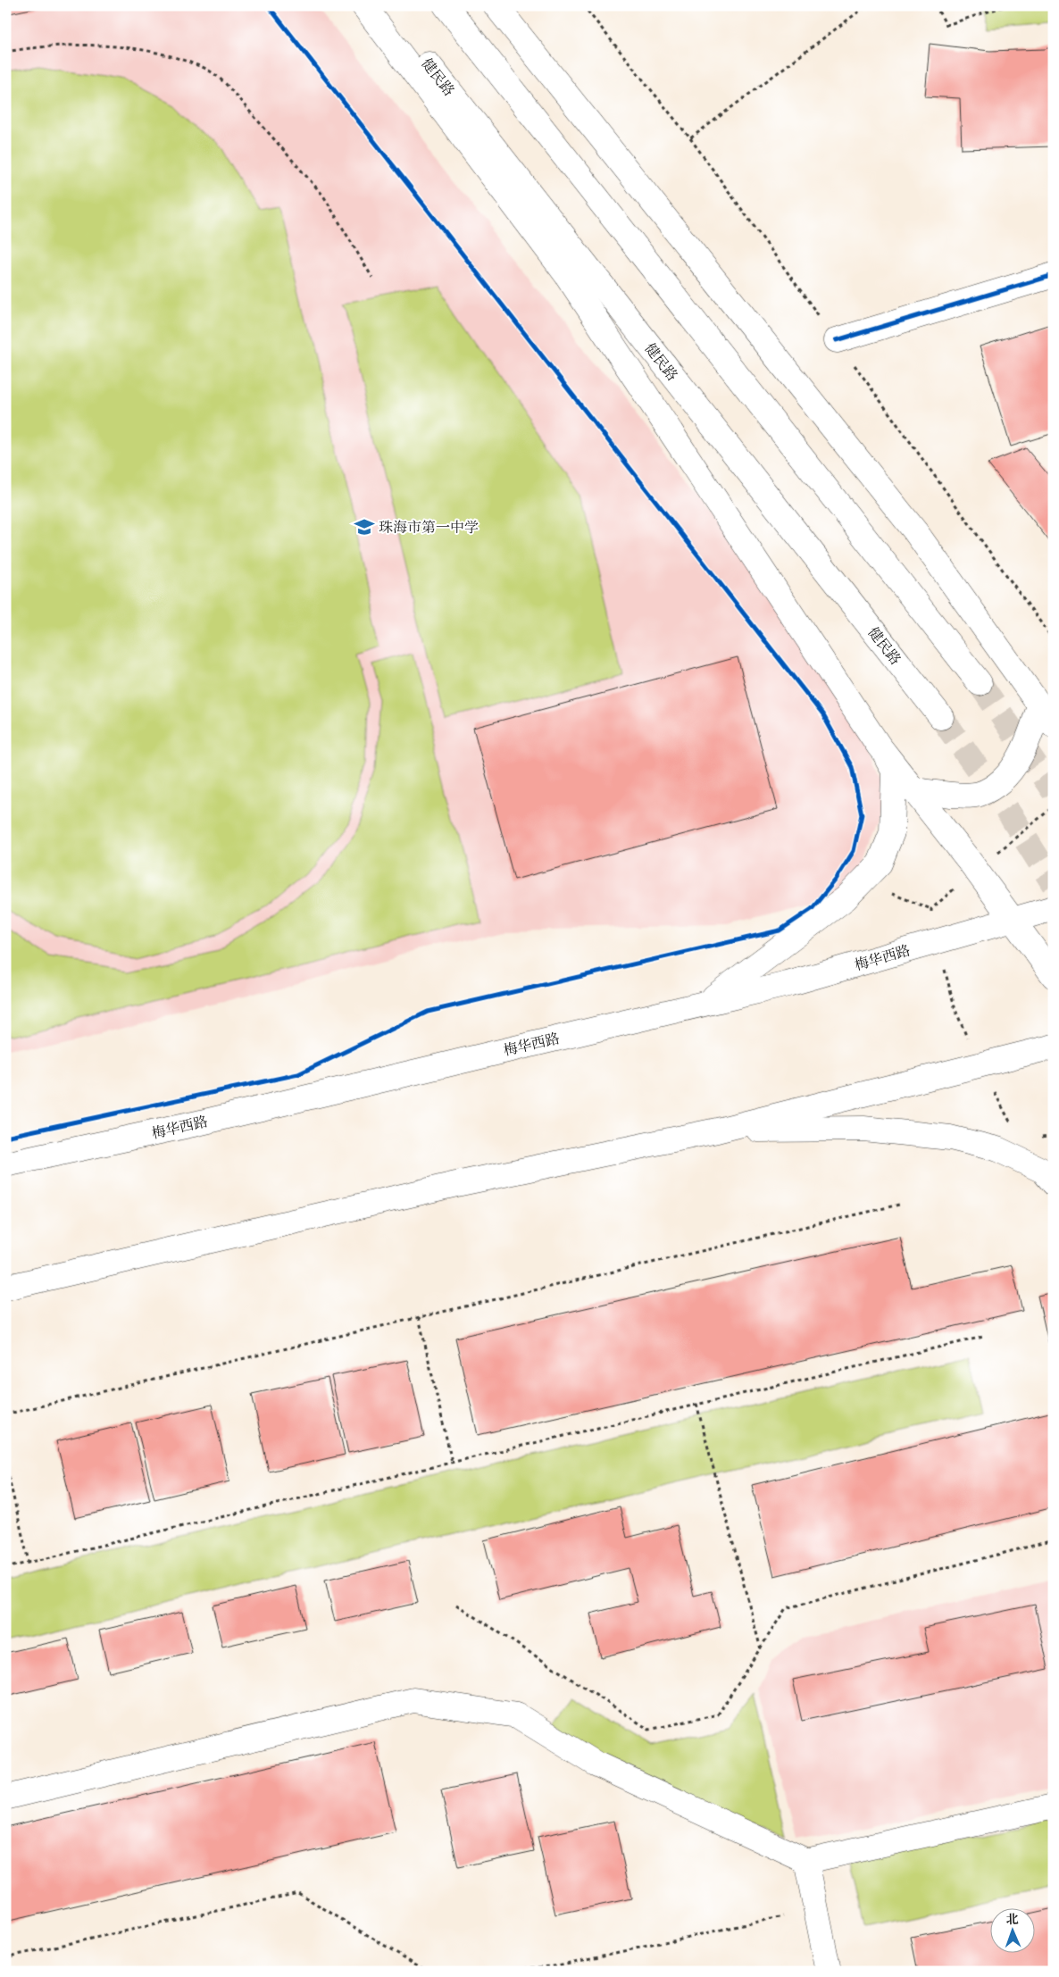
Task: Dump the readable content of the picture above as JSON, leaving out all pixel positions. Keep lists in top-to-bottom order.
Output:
{
  "streets": {
    "main road": ["健民路", "梅华西路"]
  },
  "places": {
    "school or university": ["珠海市第一中学"]
  },
  "north": "top"
}
